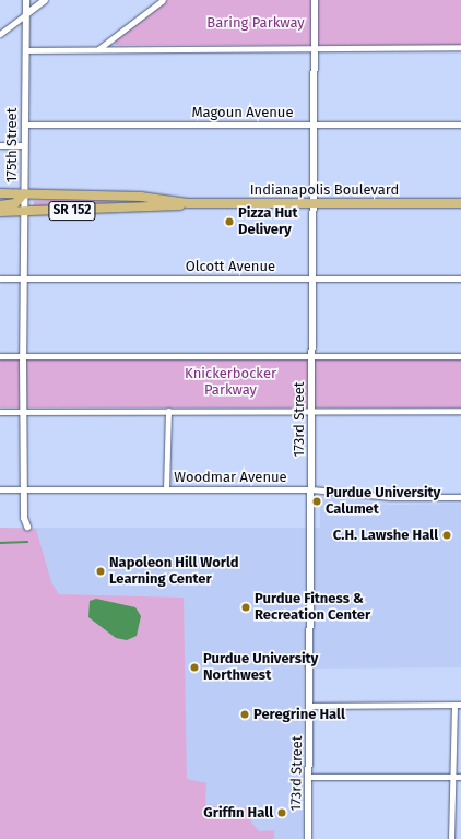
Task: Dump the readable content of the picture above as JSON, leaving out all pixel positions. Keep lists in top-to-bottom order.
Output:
{
  "streets": {
    "main road": ["Indianapolis Boulevard", "SR 152"],
    "street": [
      "Magoun Avenue",
      "175th Street",
      "Olcott Avenue",
      "173rd Street",
      "Woodmar Avenue"
    ]
  },
  "crossings": [
    ["Magoun Avenue", "175th Street"],
    ["Magoun Avenue", "173rd Street"],
    ["175th Street", "Indianapolis Boulevard"],
    ["175th Street", "Olcott Avenue"],
    ["175th Street", "Woodmar Avenue"],
    ["Indianapolis Boulevard", "173rd Street"],
    ["Olcott Avenue", "173rd Street"],
    ["173rd Street", "Woodmar Avenue"]
  ],
  "parks": ["Baring Parkway", "Knickerbocker Parkway"],
  "places": [
    "Pizza Hut Delivery",
    "Purdue University Calumet",
    "C.H. Lawshe Hall",
    "Napoleon Hill World Learning Center",
    "Purdue Fitness & Recreation Center",
    "Purdue University Northwest",
    "Peregrine Hall",
    "Griffin Hall"
  ]
}
